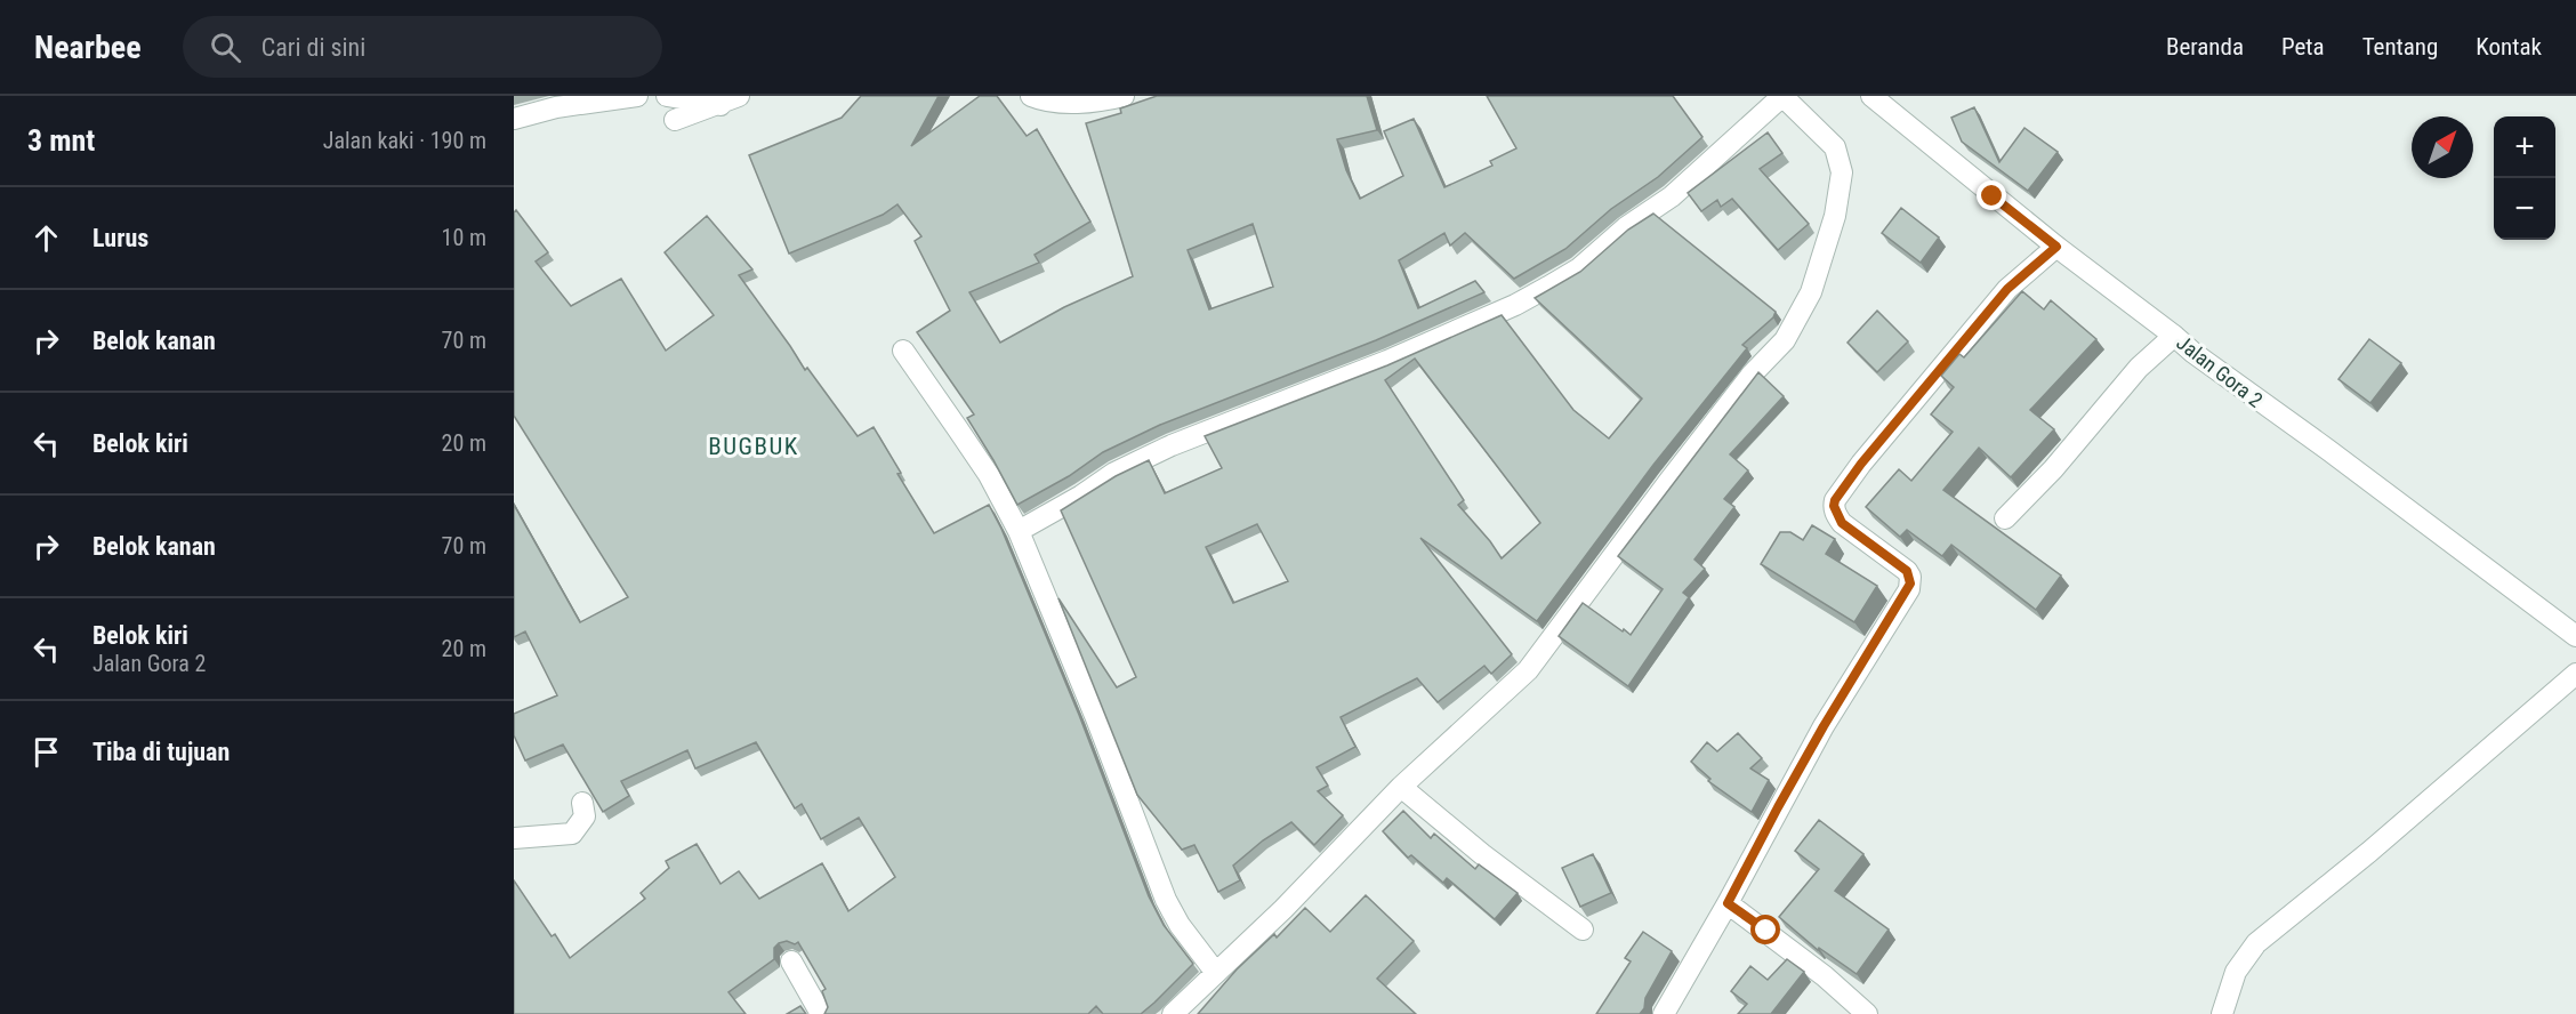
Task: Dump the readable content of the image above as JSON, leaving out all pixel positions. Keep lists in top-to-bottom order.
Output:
{
  "streets": {
    "street": ["Jalan Gora 2"]
  },
  "districts": ["BUGBUK"],
  "north": "top right",
  "page": {
    "header": "Nearbee",
    "search": "Cari di sini",
    "nav": [
      "Beranda",
      "Peta",
      "Tentang",
      "Kontak"
    ],
    "heading": ["3 mnt", "Jalan kaki · 190 m"],
    "map_buttons": ["+", "−"],
    "list": [
      ["Lurus", "10 m"],
      ["Belok kanan", "70 m"],
      ["Belok kiri", "20 m"],
      ["Belok kanan", "70 m"],
      ["Belok kiri", "Jalan Gora 2", "20 m"],
      "Tiba di tujuan"
    ]
  }
}
